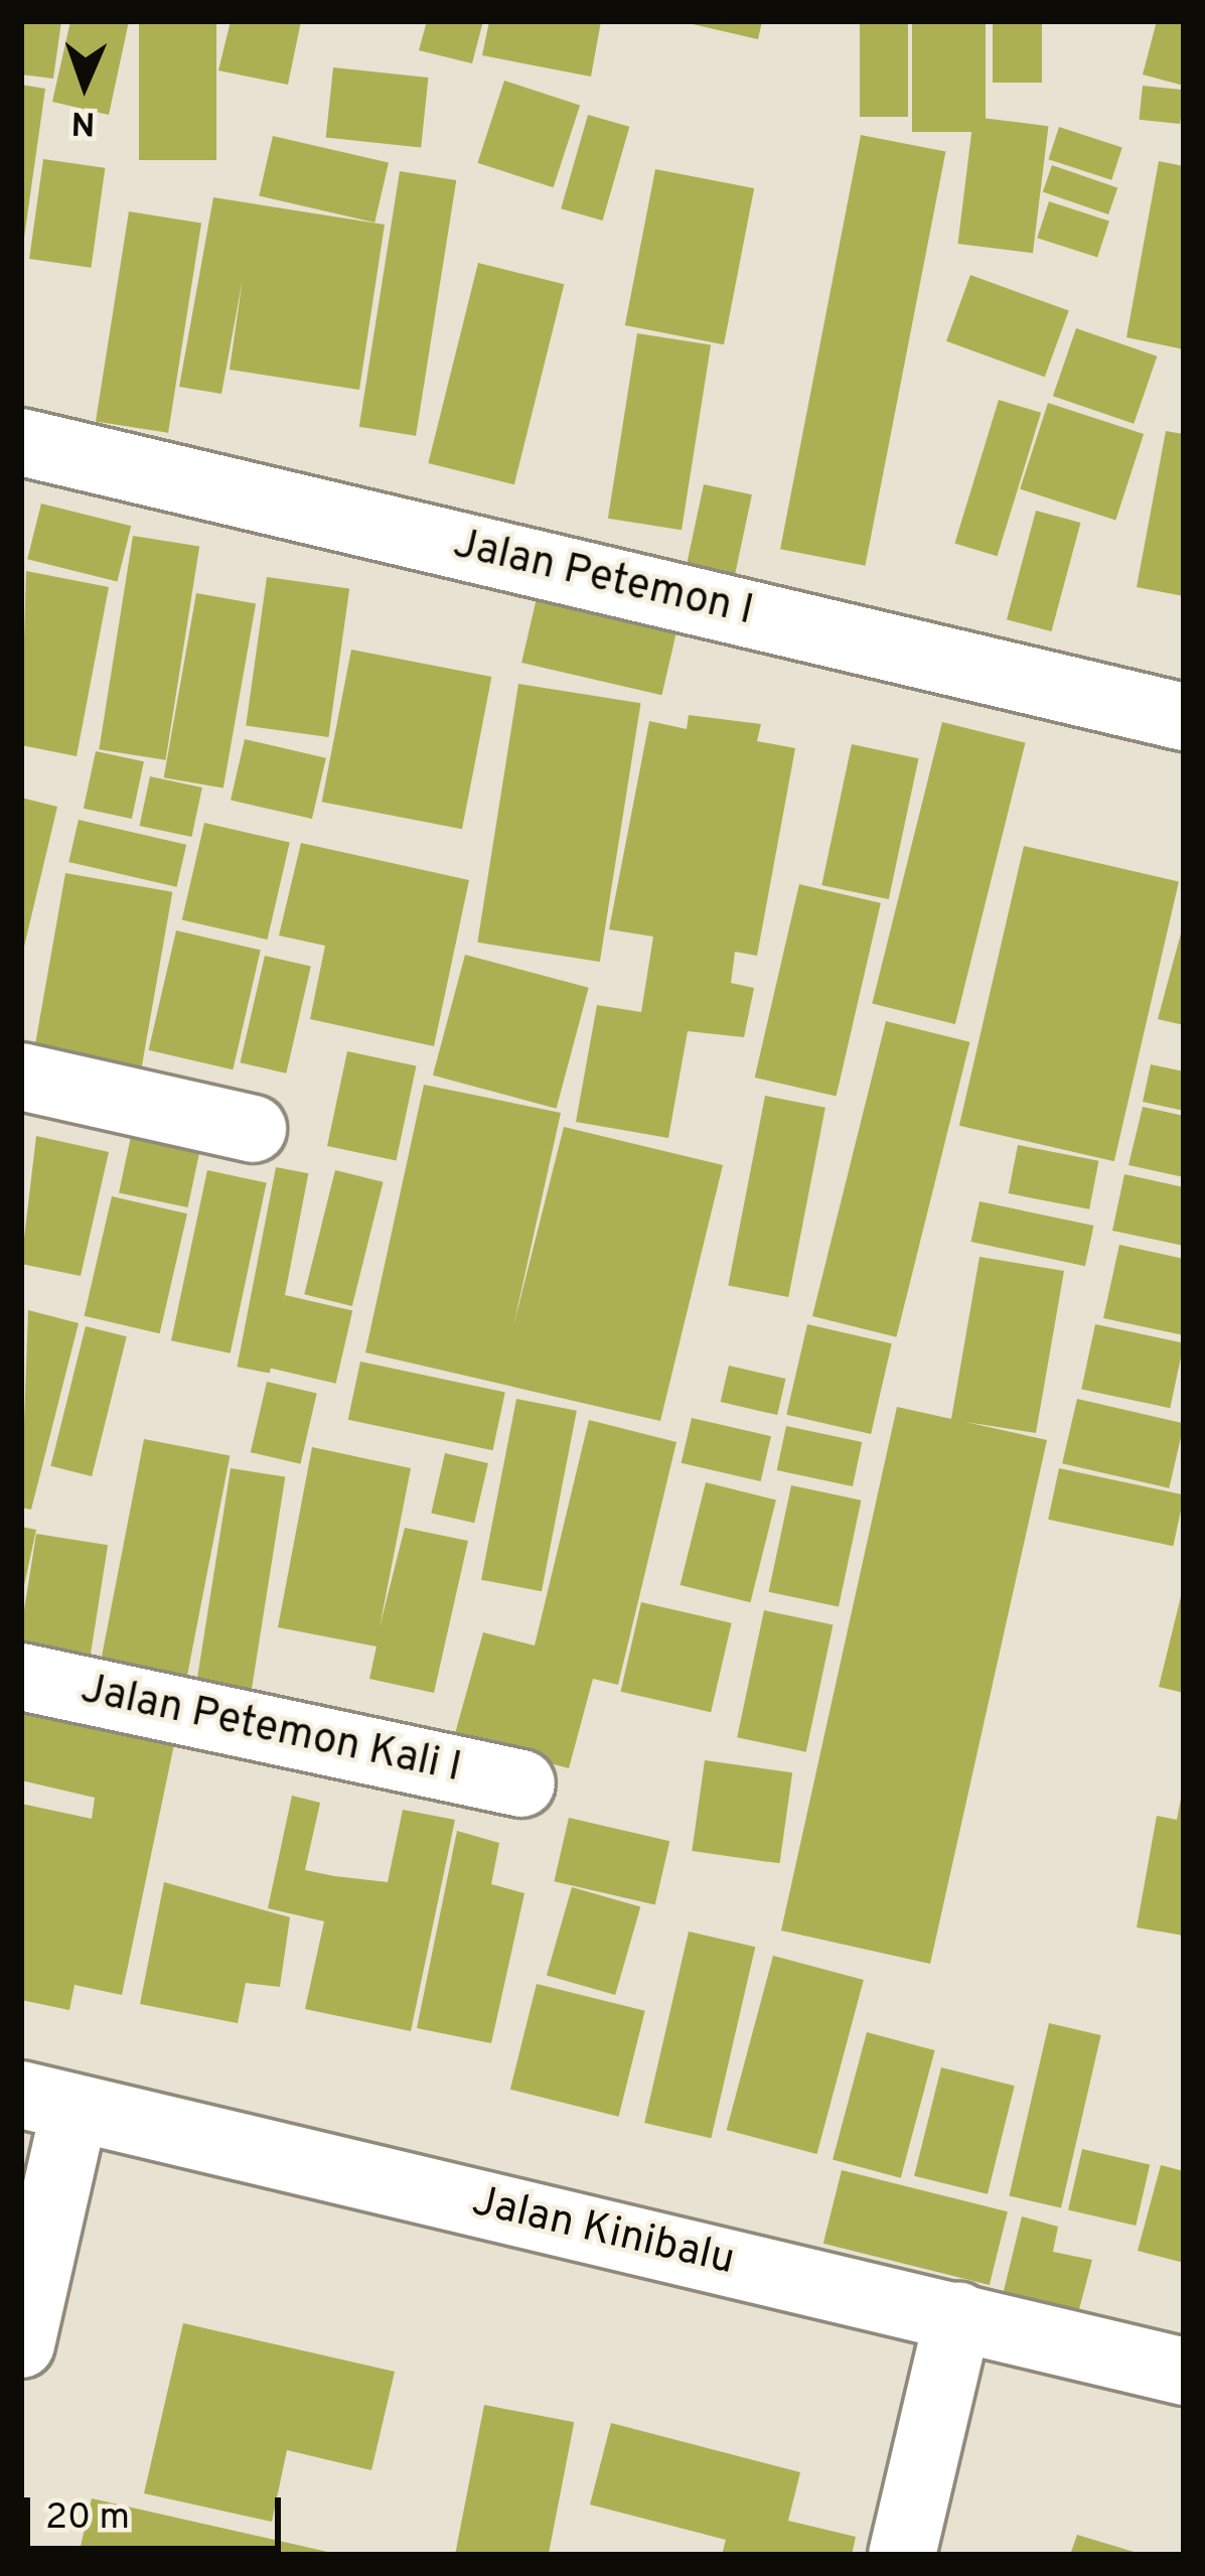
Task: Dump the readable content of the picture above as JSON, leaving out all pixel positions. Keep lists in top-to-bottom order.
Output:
{
  "streets": {
    "street": ["Jalan Petemon I", "Jalan Petemon Kali I", "Jalan Kinibalu"]
  },
  "scale_bar": "20 m",
  "north": "bottom"
}
